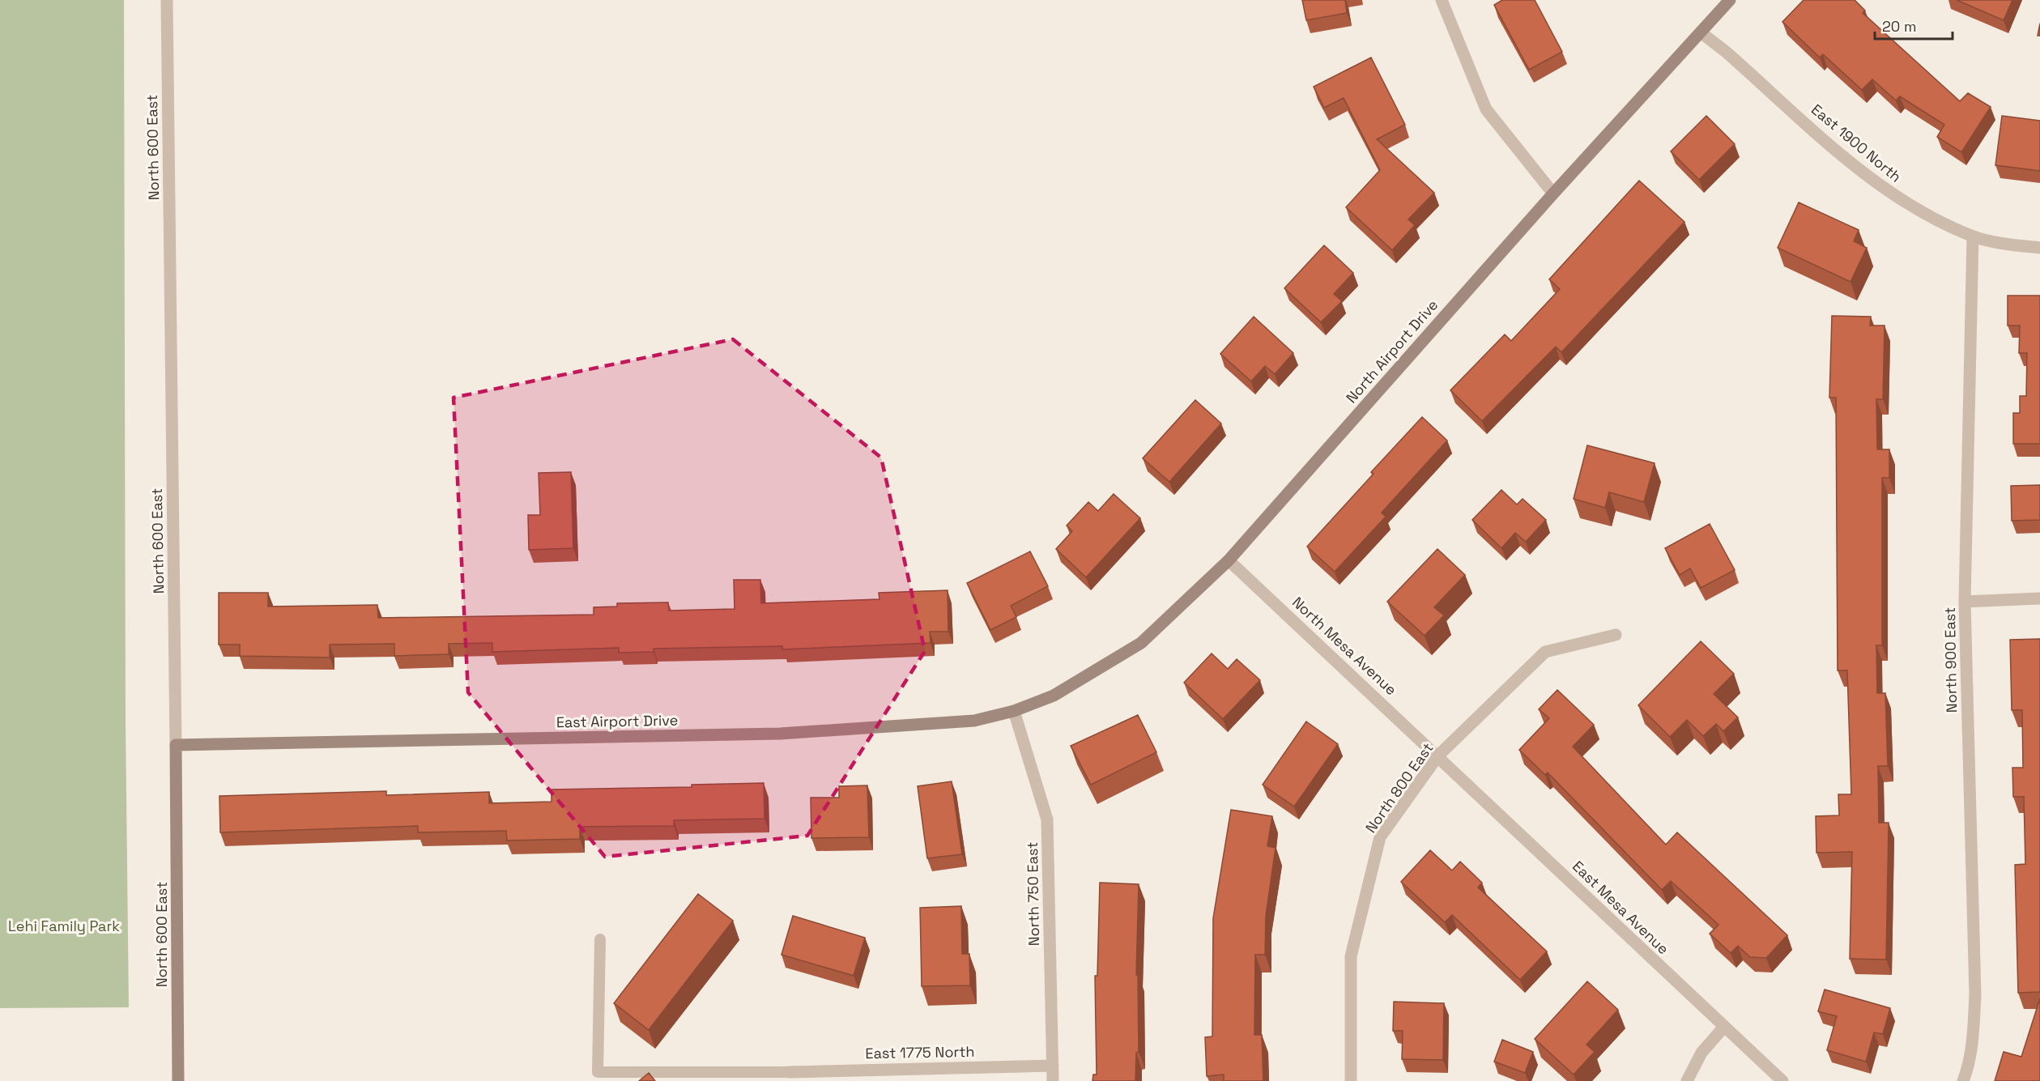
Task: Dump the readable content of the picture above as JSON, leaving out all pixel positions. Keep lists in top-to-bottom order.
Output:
{
  "streets": {
    "street": [
      "East 1900 North",
      "North 600 East",
      "North Airport Drive",
      "North Mesa Avenue",
      "North 900 East",
      "East Airport Drive",
      "North 800 East",
      "North 750 East",
      "East Mesa Avenue",
      "East 1775 North"
    ]
  },
  "crossings": [
    ["East 1900 North", "North Airport Drive"],
    ["East 1900 North", "North 900 East"],
    ["North 600 East", "East Airport Drive"],
    ["North Airport Drive", "North Mesa Avenue"],
    ["North Airport Drive", "East Airport Drive"],
    ["North Mesa Avenue", "North 800 East"],
    ["North Mesa Avenue", "East Mesa Avenue"],
    ["East Airport Drive", "North 750 East"],
    ["North 800 East", "East Mesa Avenue"],
    ["North 750 East", "East 1775 North"]
  ],
  "parks": ["Lehi Family Park"],
  "scale_bar": "20 m"
}
